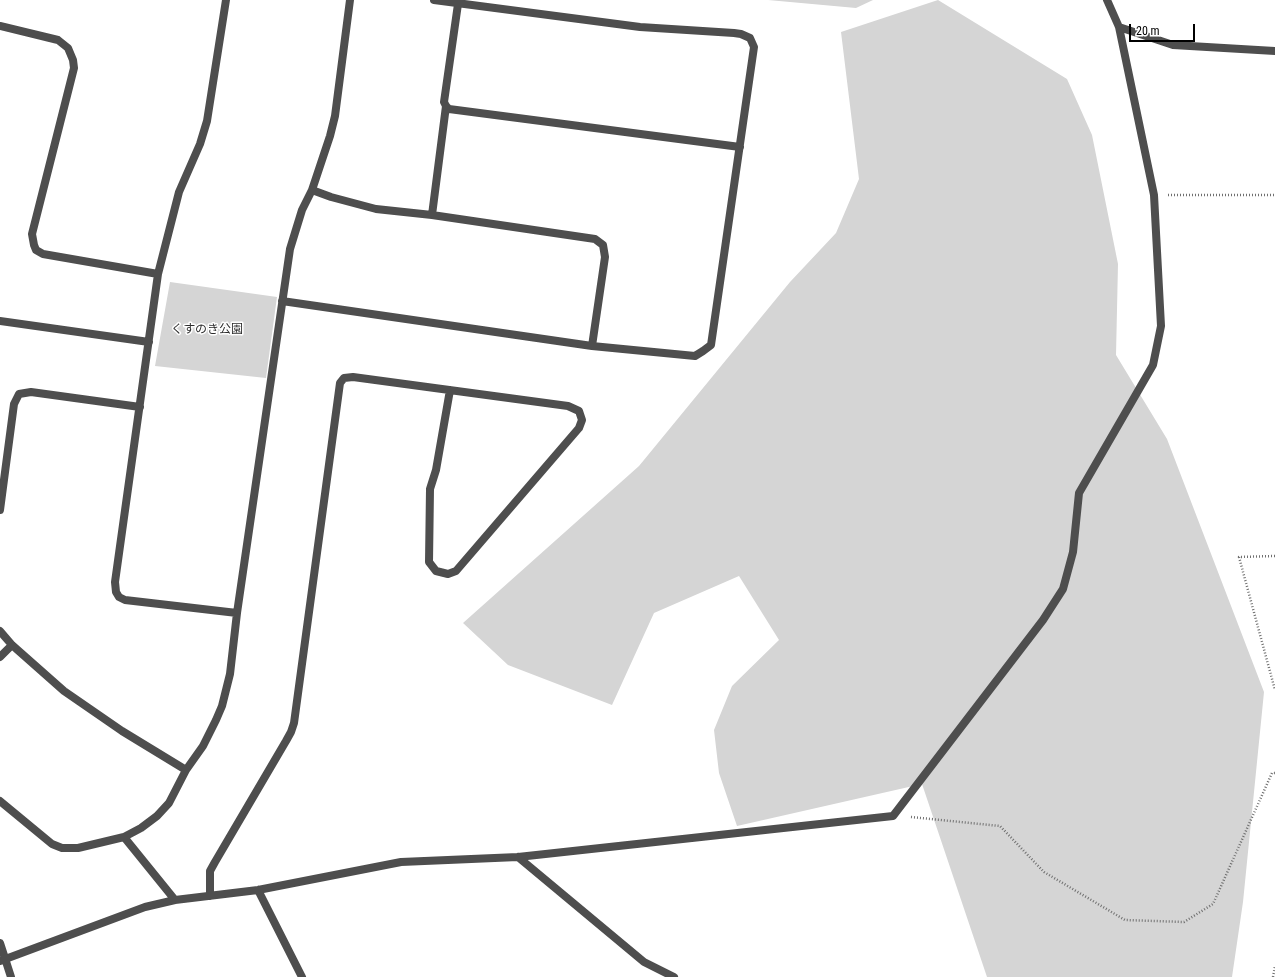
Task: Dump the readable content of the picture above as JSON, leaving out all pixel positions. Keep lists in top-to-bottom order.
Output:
{
  "parks": ["くすのき公園"],
  "scale_bar": "20 m"
}
